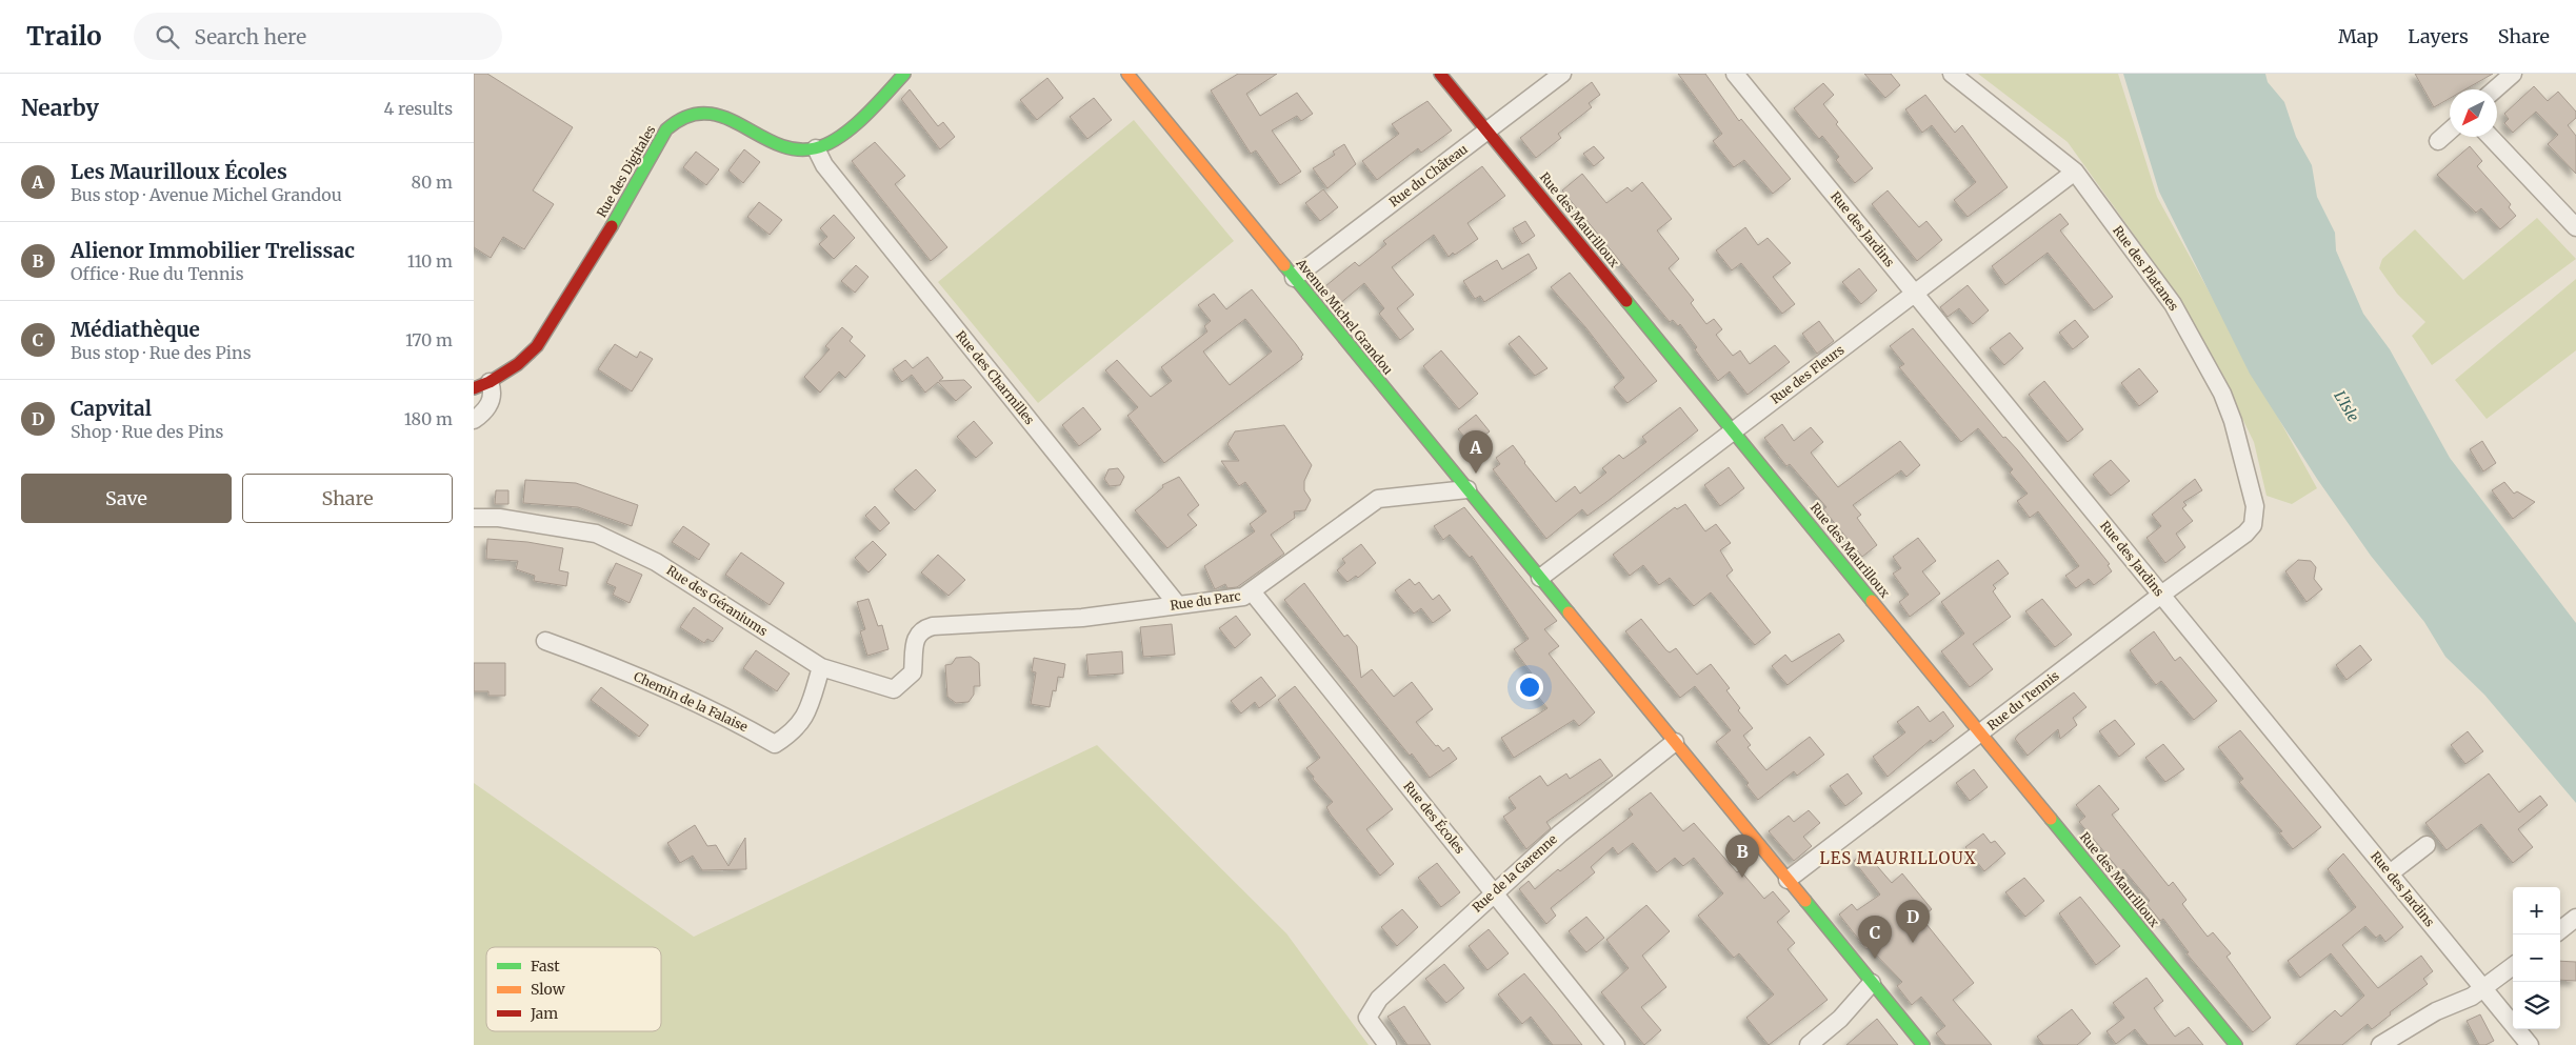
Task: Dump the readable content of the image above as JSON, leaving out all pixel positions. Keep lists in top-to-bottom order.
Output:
{
  "streets": {
    "street": [
      "Rue des Digitales",
      "Rue du Château",
      "Rue des Maurilloux",
      "Rue des Jardins",
      "Rue des Platanes",
      "Avenue Michel Grandou",
      "Rue des Fleurs",
      "Rue des Charmilles",
      "Rue des Géraniums",
      "Rue du Parc",
      "Rue du Tennis",
      "Chemin de la Falaise",
      "Rue des Écoles",
      "Rue de la Garenne"
    ]
  },
  "crossings": [
    ["Rue des Digitales", "Rue des Charmilles"],
    ["Rue du Château", "Rue des Maurilloux"],
    ["Rue du Château", "Avenue Michel Grandou"],
    ["Rue des Maurilloux", "Rue des Fleurs"],
    ["Rue des Maurilloux", "Rue du Tennis"],
    ["Rue des Jardins", "Rue des Fleurs"],
    ["Rue des Jardins", "Rue du Tennis"],
    ["Rue des Platanes", "Rue des Fleurs"],
    ["Rue des Platanes", "Rue du Tennis"],
    ["Avenue Michel Grandou", "Rue des Fleurs"],
    ["Avenue Michel Grandou", "Rue du Parc"],
    ["Avenue Michel Grandou", "Rue du Tennis"],
    ["Avenue Michel Grandou", "Rue de la Garenne"],
    ["Rue des Charmilles", "Rue du Parc"],
    ["Rue des Géraniums", "Rue du Parc"],
    ["Rue des Géraniums", "Chemin de la Falaise"],
    ["Rue du Parc", "Rue des Écoles"],
    ["Rue des Écoles", "Rue de la Garenne"]
  ],
  "districts": ["LES MAURILLOUX"],
  "water": ["L'Isle"],
  "legend": ["Fast", "Slow", "Jam"],
  "north": "bottom left",
  "page": {
    "header": "Trailo",
    "search": "Search here",
    "nav": ["Map", "Layers", "Share"],
    "heading": ["Nearby", "4 results"],
    "list": [
      {
        "mark": "A",
        "name": "Les Maurilloux Écoles",
        "note": "Bus stop · Avenue Michel Grandou",
        "value": "80 m"
      },
      {
        "mark": "B",
        "name": "Alienor Immobilier Trelissac",
        "note": "Office · Rue du Tennis",
        "value": "110 m"
      },
      {
        "mark": "C",
        "name": "Médiathèque",
        "note": "Bus stop · Rue des Pins",
        "value": "170 m"
      },
      {
        "mark": "D",
        "name": "Capvital",
        "note": "Shop · Rue des Pins",
        "value": "180 m"
      }
    ],
    "pins": [
      "A",
      "B",
      "D",
      "C"
    ],
    "buttons": ["Save", "Share"],
    "map_buttons": ["+", "−"]
  }
}
